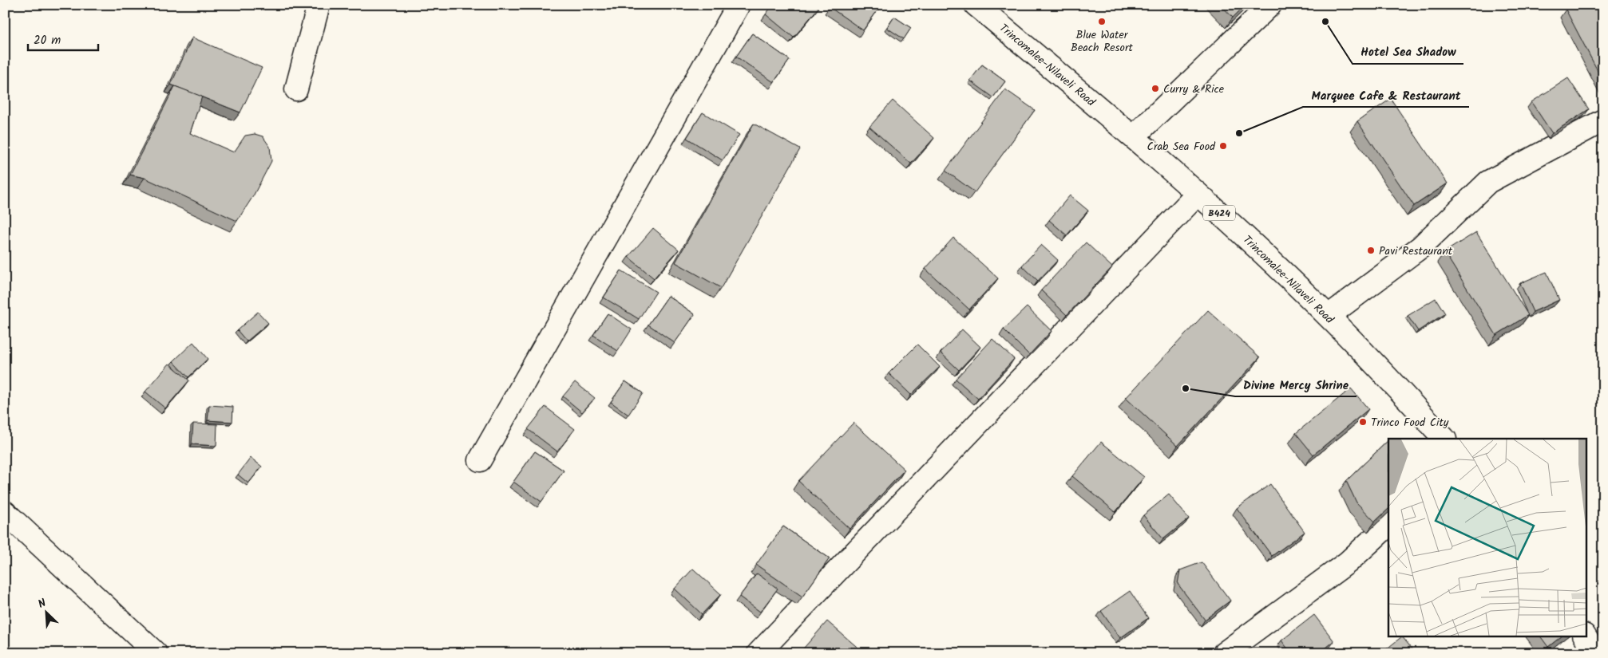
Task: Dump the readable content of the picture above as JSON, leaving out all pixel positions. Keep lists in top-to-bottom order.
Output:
{
  "streets": {
    "street": ["Trincomalee-Nilaveli Road", "B424"]
  },
  "places": [
    "Blue Water Beach Resort",
    "Hotel Sea Shadow",
    "Curry & Rice",
    "Marquee Cafe & Restaurant",
    "Crab Sea Food",
    "Pavi Restaurant",
    "Divine Mercy Shrine",
    "Trinco Food City"
  ],
  "scale_bar": "20 m",
  "north": "top left"
}
